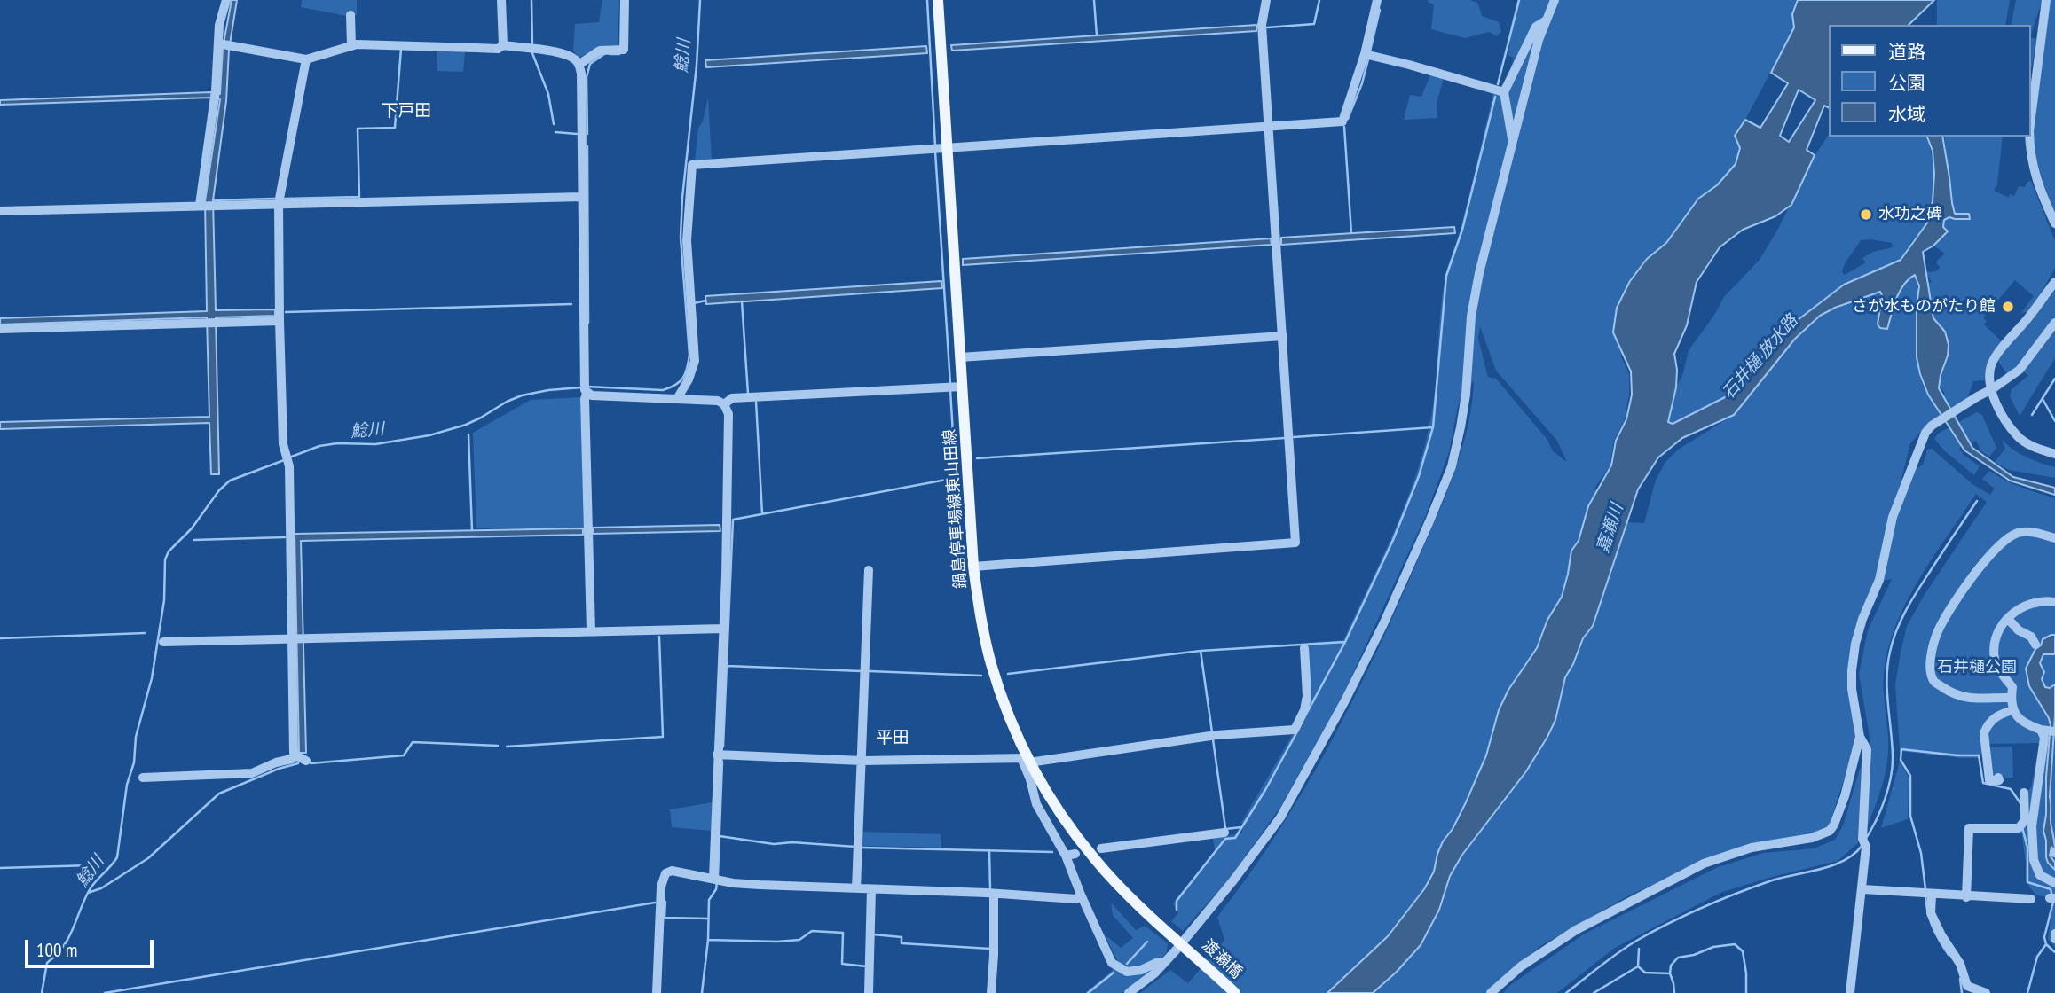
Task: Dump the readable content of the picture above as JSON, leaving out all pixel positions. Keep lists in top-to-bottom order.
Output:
{
  "streets": {
    "main road": ["鍋島停車場線東山田線", "渡瀬橋"]
  },
  "crossings": [
    ["鍋島停車場線東山田線", "渡瀬橋"]
  ],
  "districts": ["下戸田", "平田"],
  "water": ["鯰川", "石井樋 放水路", "嘉瀬川"],
  "parks": ["石井樋公園"],
  "places": ["水功之碑", "さが水ものがたり館"],
  "legend": ["道路", "公園", "水域"],
  "scale_bar": "100 m"
}
